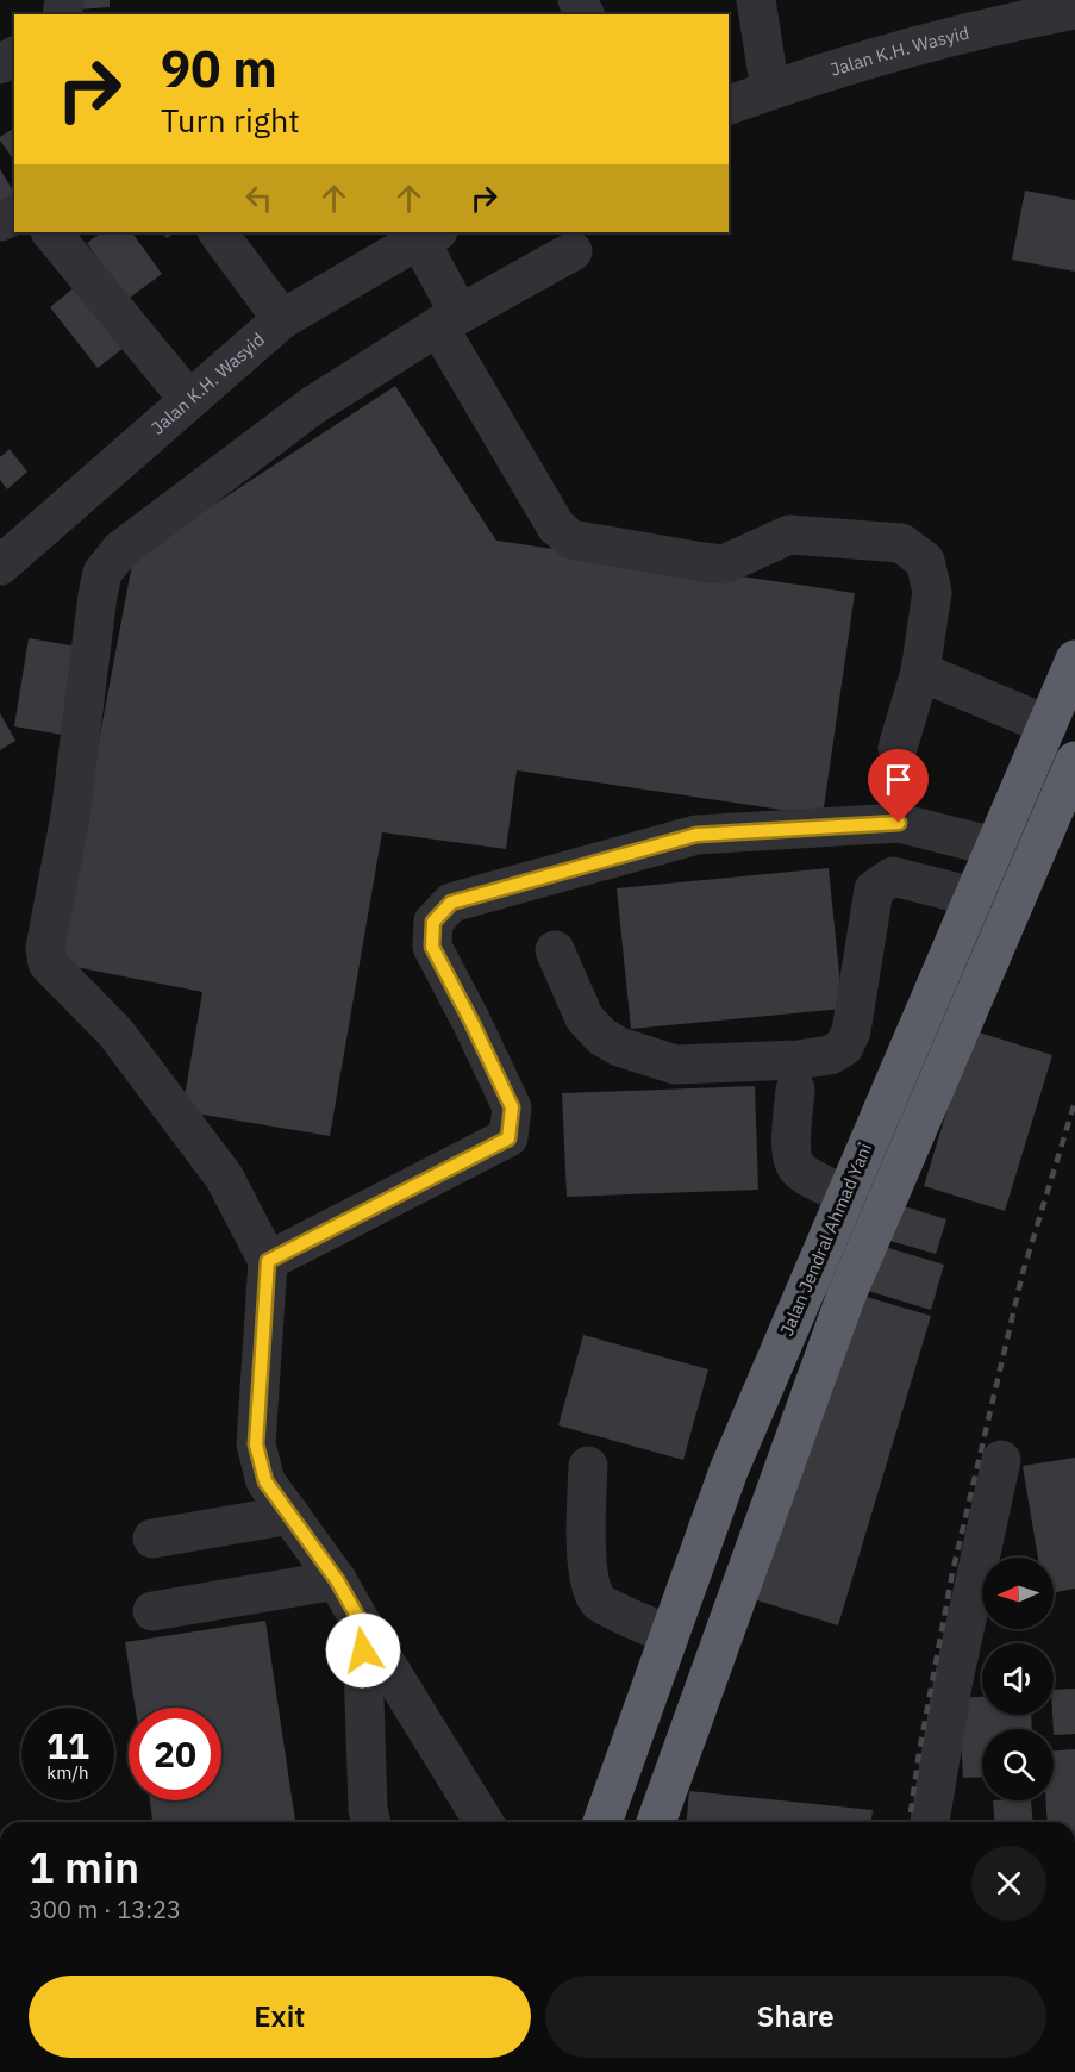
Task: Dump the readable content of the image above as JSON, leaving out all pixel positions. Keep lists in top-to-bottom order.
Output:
{
  "streets": {
    "highway": ["Jalan Jendral Ahmad Yani"],
    "street": ["Jalan K.H. Wasyid"]
  },
  "north": "left",
  "page": {
    "turn": ["90 m", "Turn right"],
    "speed": "11 km/h",
    "limit": "20",
    "heading": ["1 min", "300 m · 13:23"],
    "buttons": ["Exit", "Share"]
  }
}
